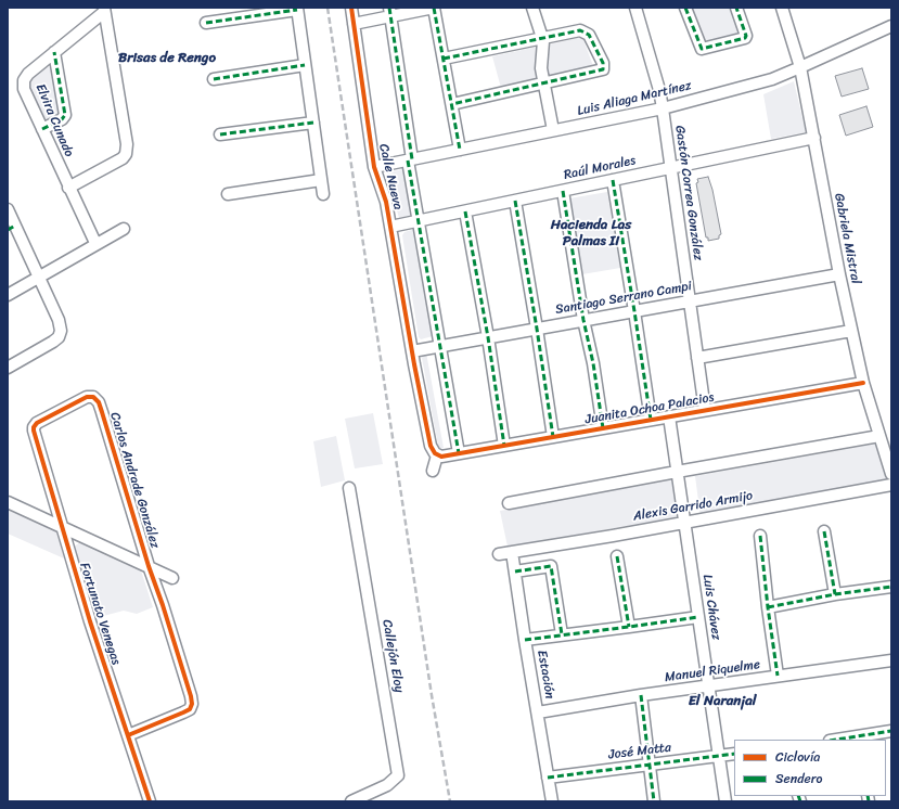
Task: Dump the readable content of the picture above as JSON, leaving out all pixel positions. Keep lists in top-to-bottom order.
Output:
{
  "streets": {
    "street": [
      "Luis Aliaga Martínez",
      "Elvira Cunado",
      "Raúl Morales",
      "Calle Nueva",
      "Gastón Correa González",
      "Gabriela Mistral",
      "Santiago Serrano Campi",
      "Juanita Ochoa Palacios",
      "Carlos Andrade González",
      "Alexis Garrido Armijo",
      "Luis Chávez",
      "Fortunato Venegas",
      "Callejón Eloy",
      "Manuel Riquelme",
      "Estación",
      "José Matta"
    ]
  },
  "crossings": [
    ["Luis Aliaga Martínez", "Calle Nueva"],
    ["Luis Aliaga Martínez", "Gastón Correa González"],
    ["Luis Aliaga Martínez", "Gabriela Mistral"],
    ["Raúl Morales", "Calle Nueva"],
    ["Raúl Morales", "Gastón Correa González"],
    ["Raúl Morales", "Gabriela Mistral"],
    ["Calle Nueva", "Santiago Serrano Campi"],
    ["Calle Nueva", "Juanita Ochoa Palacios"],
    ["Gastón Correa González", "Santiago Serrano Campi"],
    ["Gastón Correa González", "Juanita Ochoa Palacios"],
    ["Gabriela Mistral", "Santiago Serrano Campi"],
    ["Gabriela Mistral", "Juanita Ochoa Palacios"],
    ["Juanita Ochoa Palacios", "Luis Chávez"],
    ["Carlos Andrade González", "Fortunato Venegas"],
    ["Alexis Garrido Armijo", "Luis Chávez"],
    ["Alexis Garrido Armijo", "Estación"],
    ["Luis Chávez", "Manuel Riquelme"],
    ["Luis Chávez", "José Matta"],
    ["Manuel Riquelme", "Estación"],
    ["Estación", "José Matta"]
  ],
  "districts": ["Brisas de Rengo", "Hacienda Las Palmas II", "El Naranjal"],
  "legend": ["Ciclovía", "Sendero"]
}
